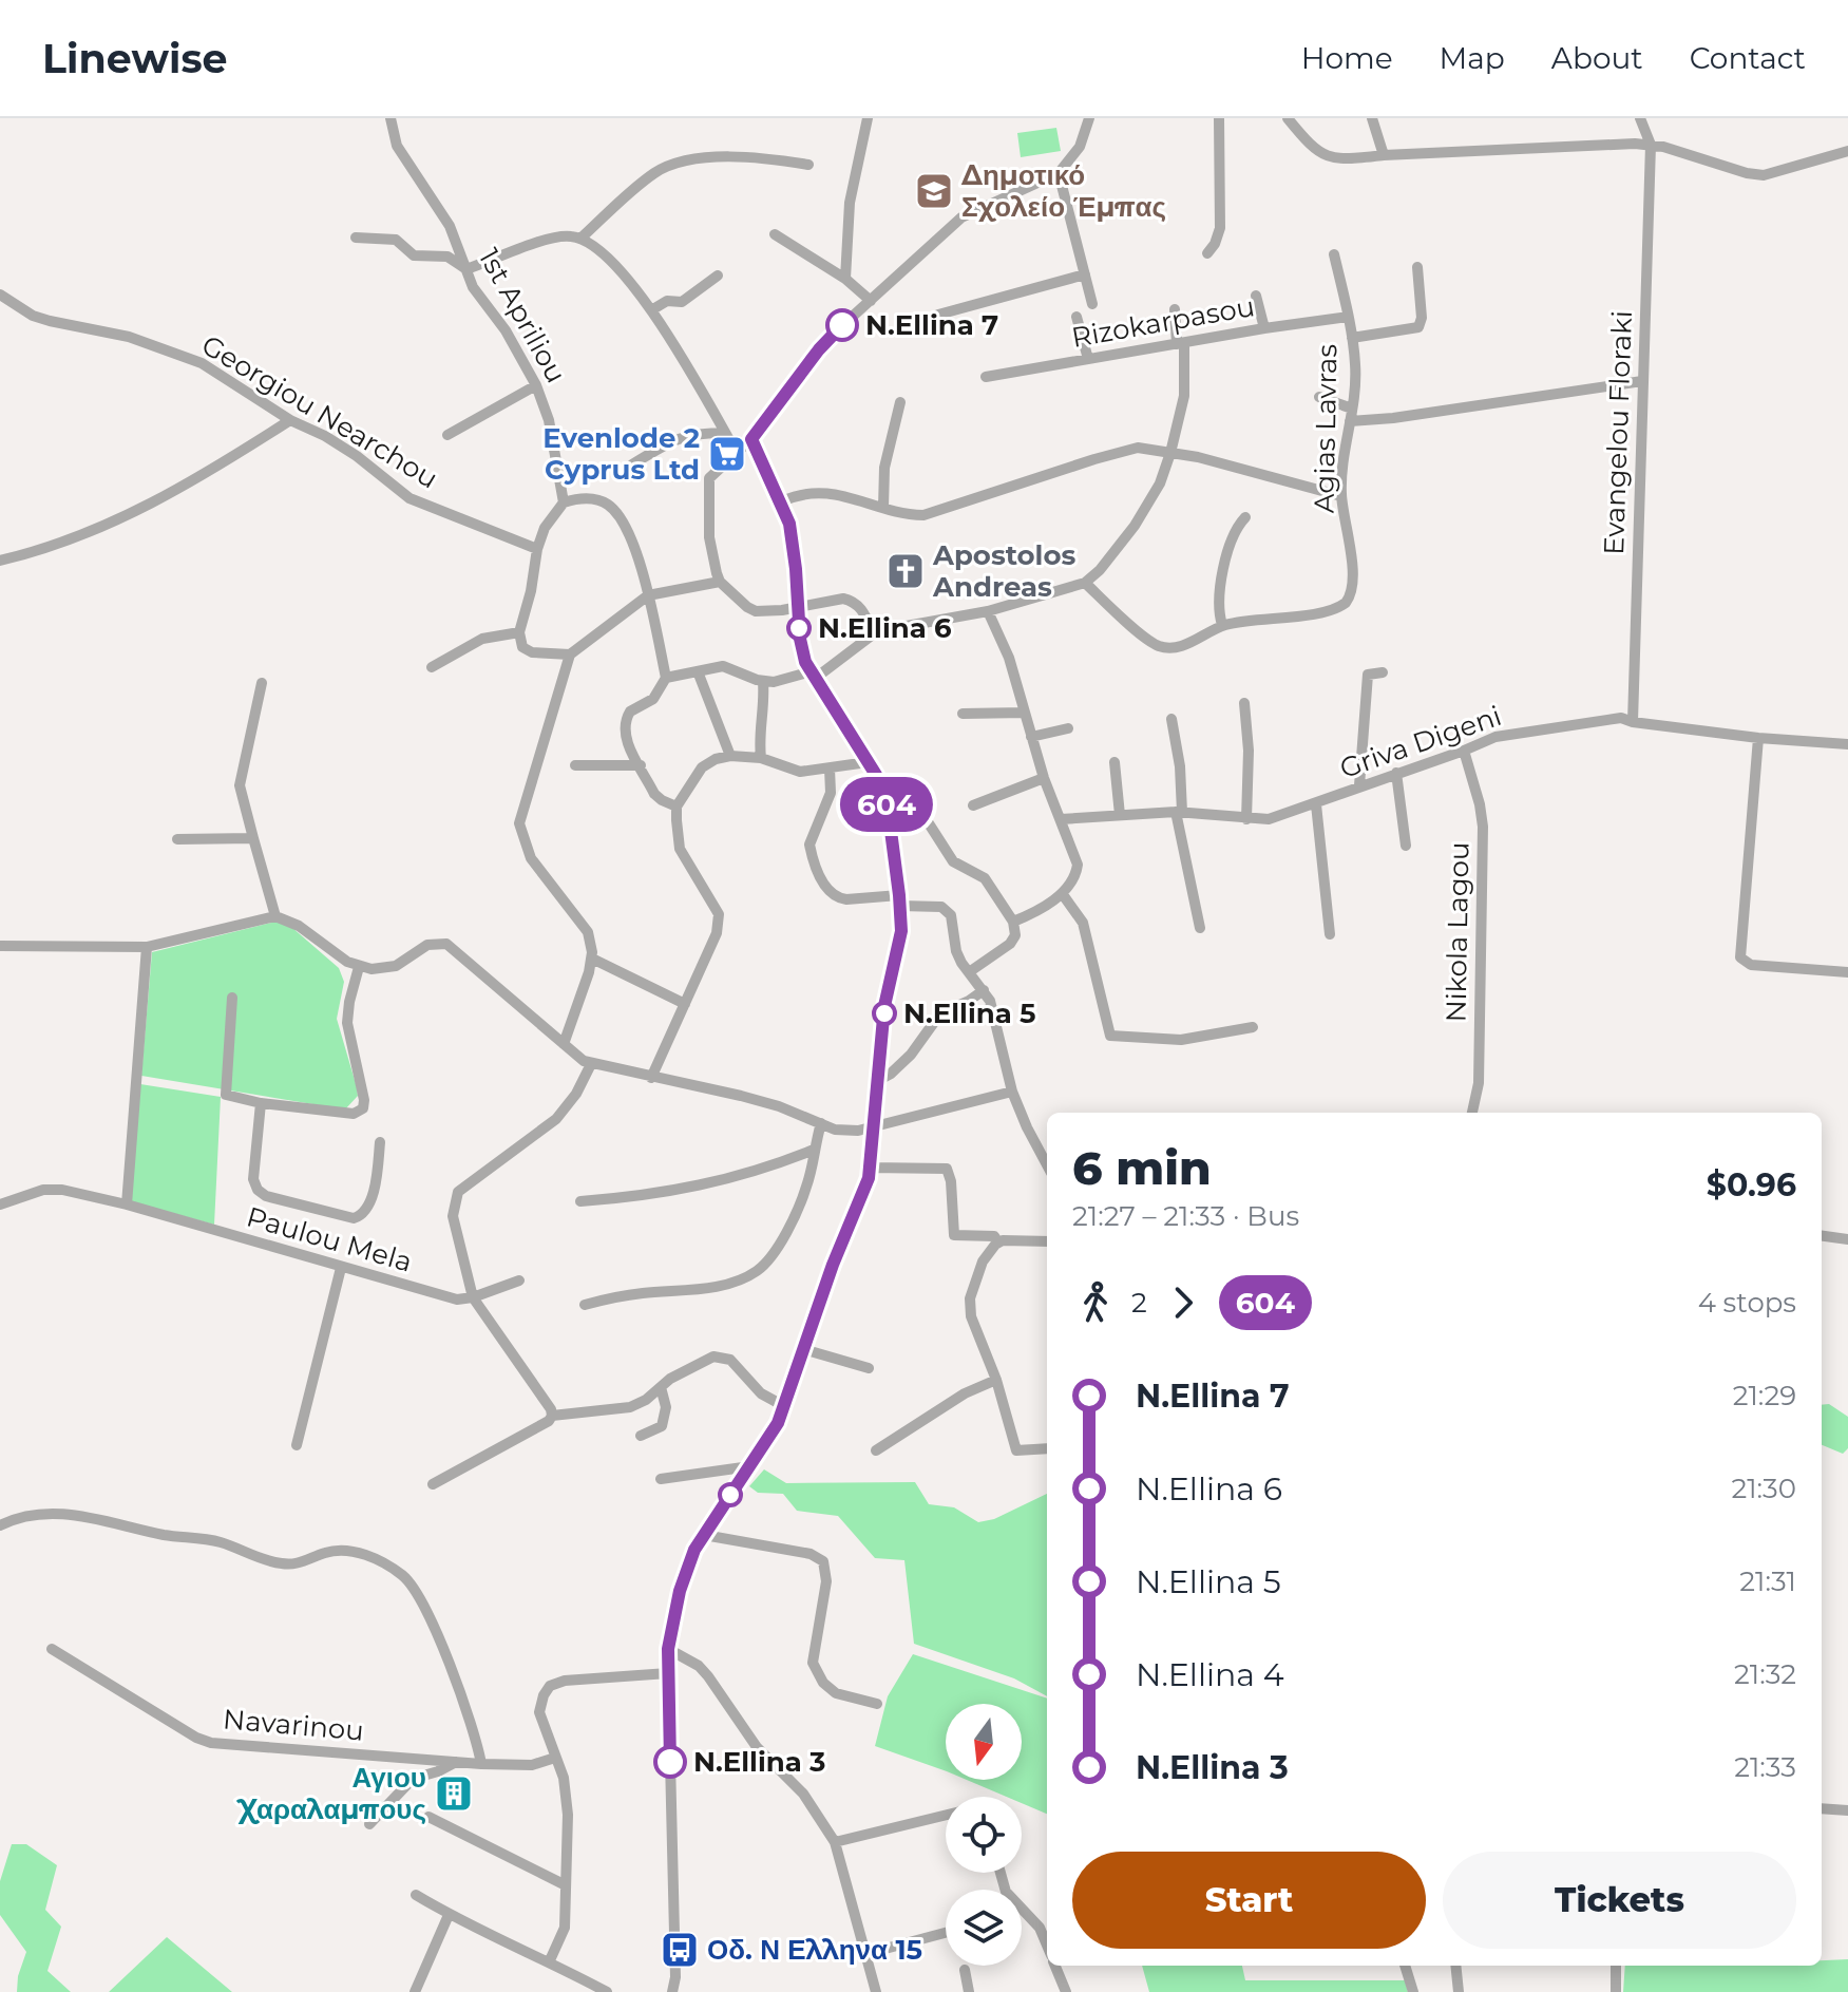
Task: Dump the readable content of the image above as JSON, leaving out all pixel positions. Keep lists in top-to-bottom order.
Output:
{
  "streets": {
    "street": [
      "1st Apriliou",
      "Rizokarpasou",
      "Georgiou Nearchou",
      "Agias Lavras",
      "Evangelou Floraki",
      "Griva Digeni",
      "Nikola Lagou",
      "Paulou Mela",
      "Navarinou"
    ]
  },
  "crossings": [
    ["Rizokarpasou", "Agias Lavras"],
    ["Evangelou Floraki", "Griva Digeni"],
    ["Griva Digeni", "Nikola Lagou"]
  ],
  "places": {
    "school or university": ["Δημοτικό Σχολείο Έμπας"],
    "other": [
      "N.Ellina 7",
      "N.Ellina 6",
      "N.Ellina 5",
      "N.Ellina 3"
    ],
    "supermarket": ["Evenlode 2 Cyprus Ltd"],
    "church": ["Apostolos Andreas"],
    "building": ["Αγιου Χαραλαμπους"],
    "bus stop": ["Οδ. Ν Ελληνα 15"]
  },
  "lines": ["bus line 604"],
  "north": "bottom",
  "page": {
    "header": "Linewise",
    "nav": [
      "Home",
      "Map",
      "About",
      "Contact"
    ],
    "on_map": "604",
    "heading": ["6 min", "21:27 – 21:33 · Bus", "$0.96"],
    "legs": ["2", "604", "4 stops"],
    "list": [
      {
        "name": "N.Ellina 7",
        "value": "21:29"
      },
      {
        "name": "N.Ellina 6",
        "value": "21:30"
      },
      {
        "name": "N.Ellina 5",
        "value": "21:31"
      },
      {
        "name": "N.Ellina 4",
        "value": "21:32"
      },
      {
        "name": "N.Ellina 3",
        "value": "21:33"
      }
    ],
    "buttons": ["Start", "Tickets"]
  }
}
